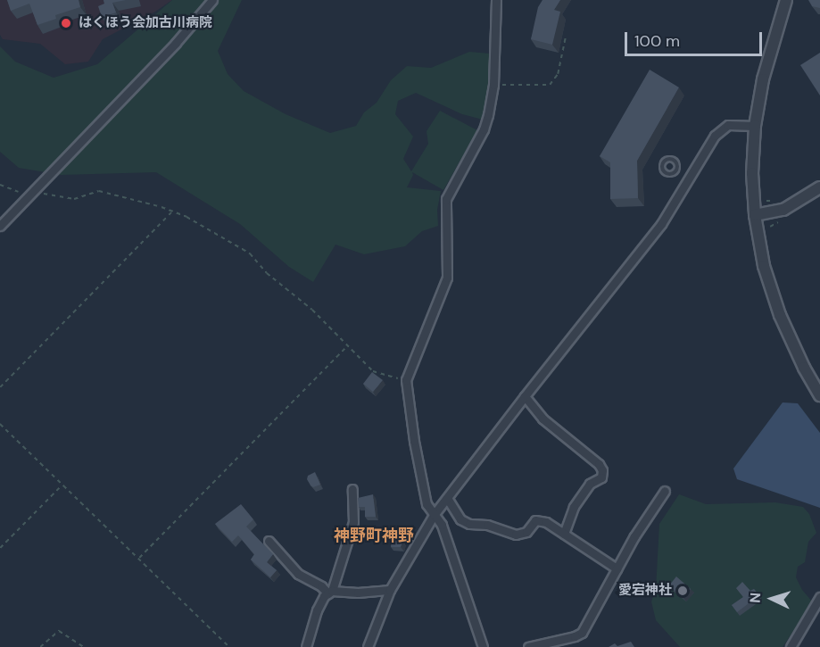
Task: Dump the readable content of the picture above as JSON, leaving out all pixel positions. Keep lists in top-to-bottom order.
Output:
{
  "districts": ["神野町神野"],
  "places": ["はくほう会加古川病院", "愛宕神社"],
  "scale_bar": "100 m",
  "north": "left"
}
